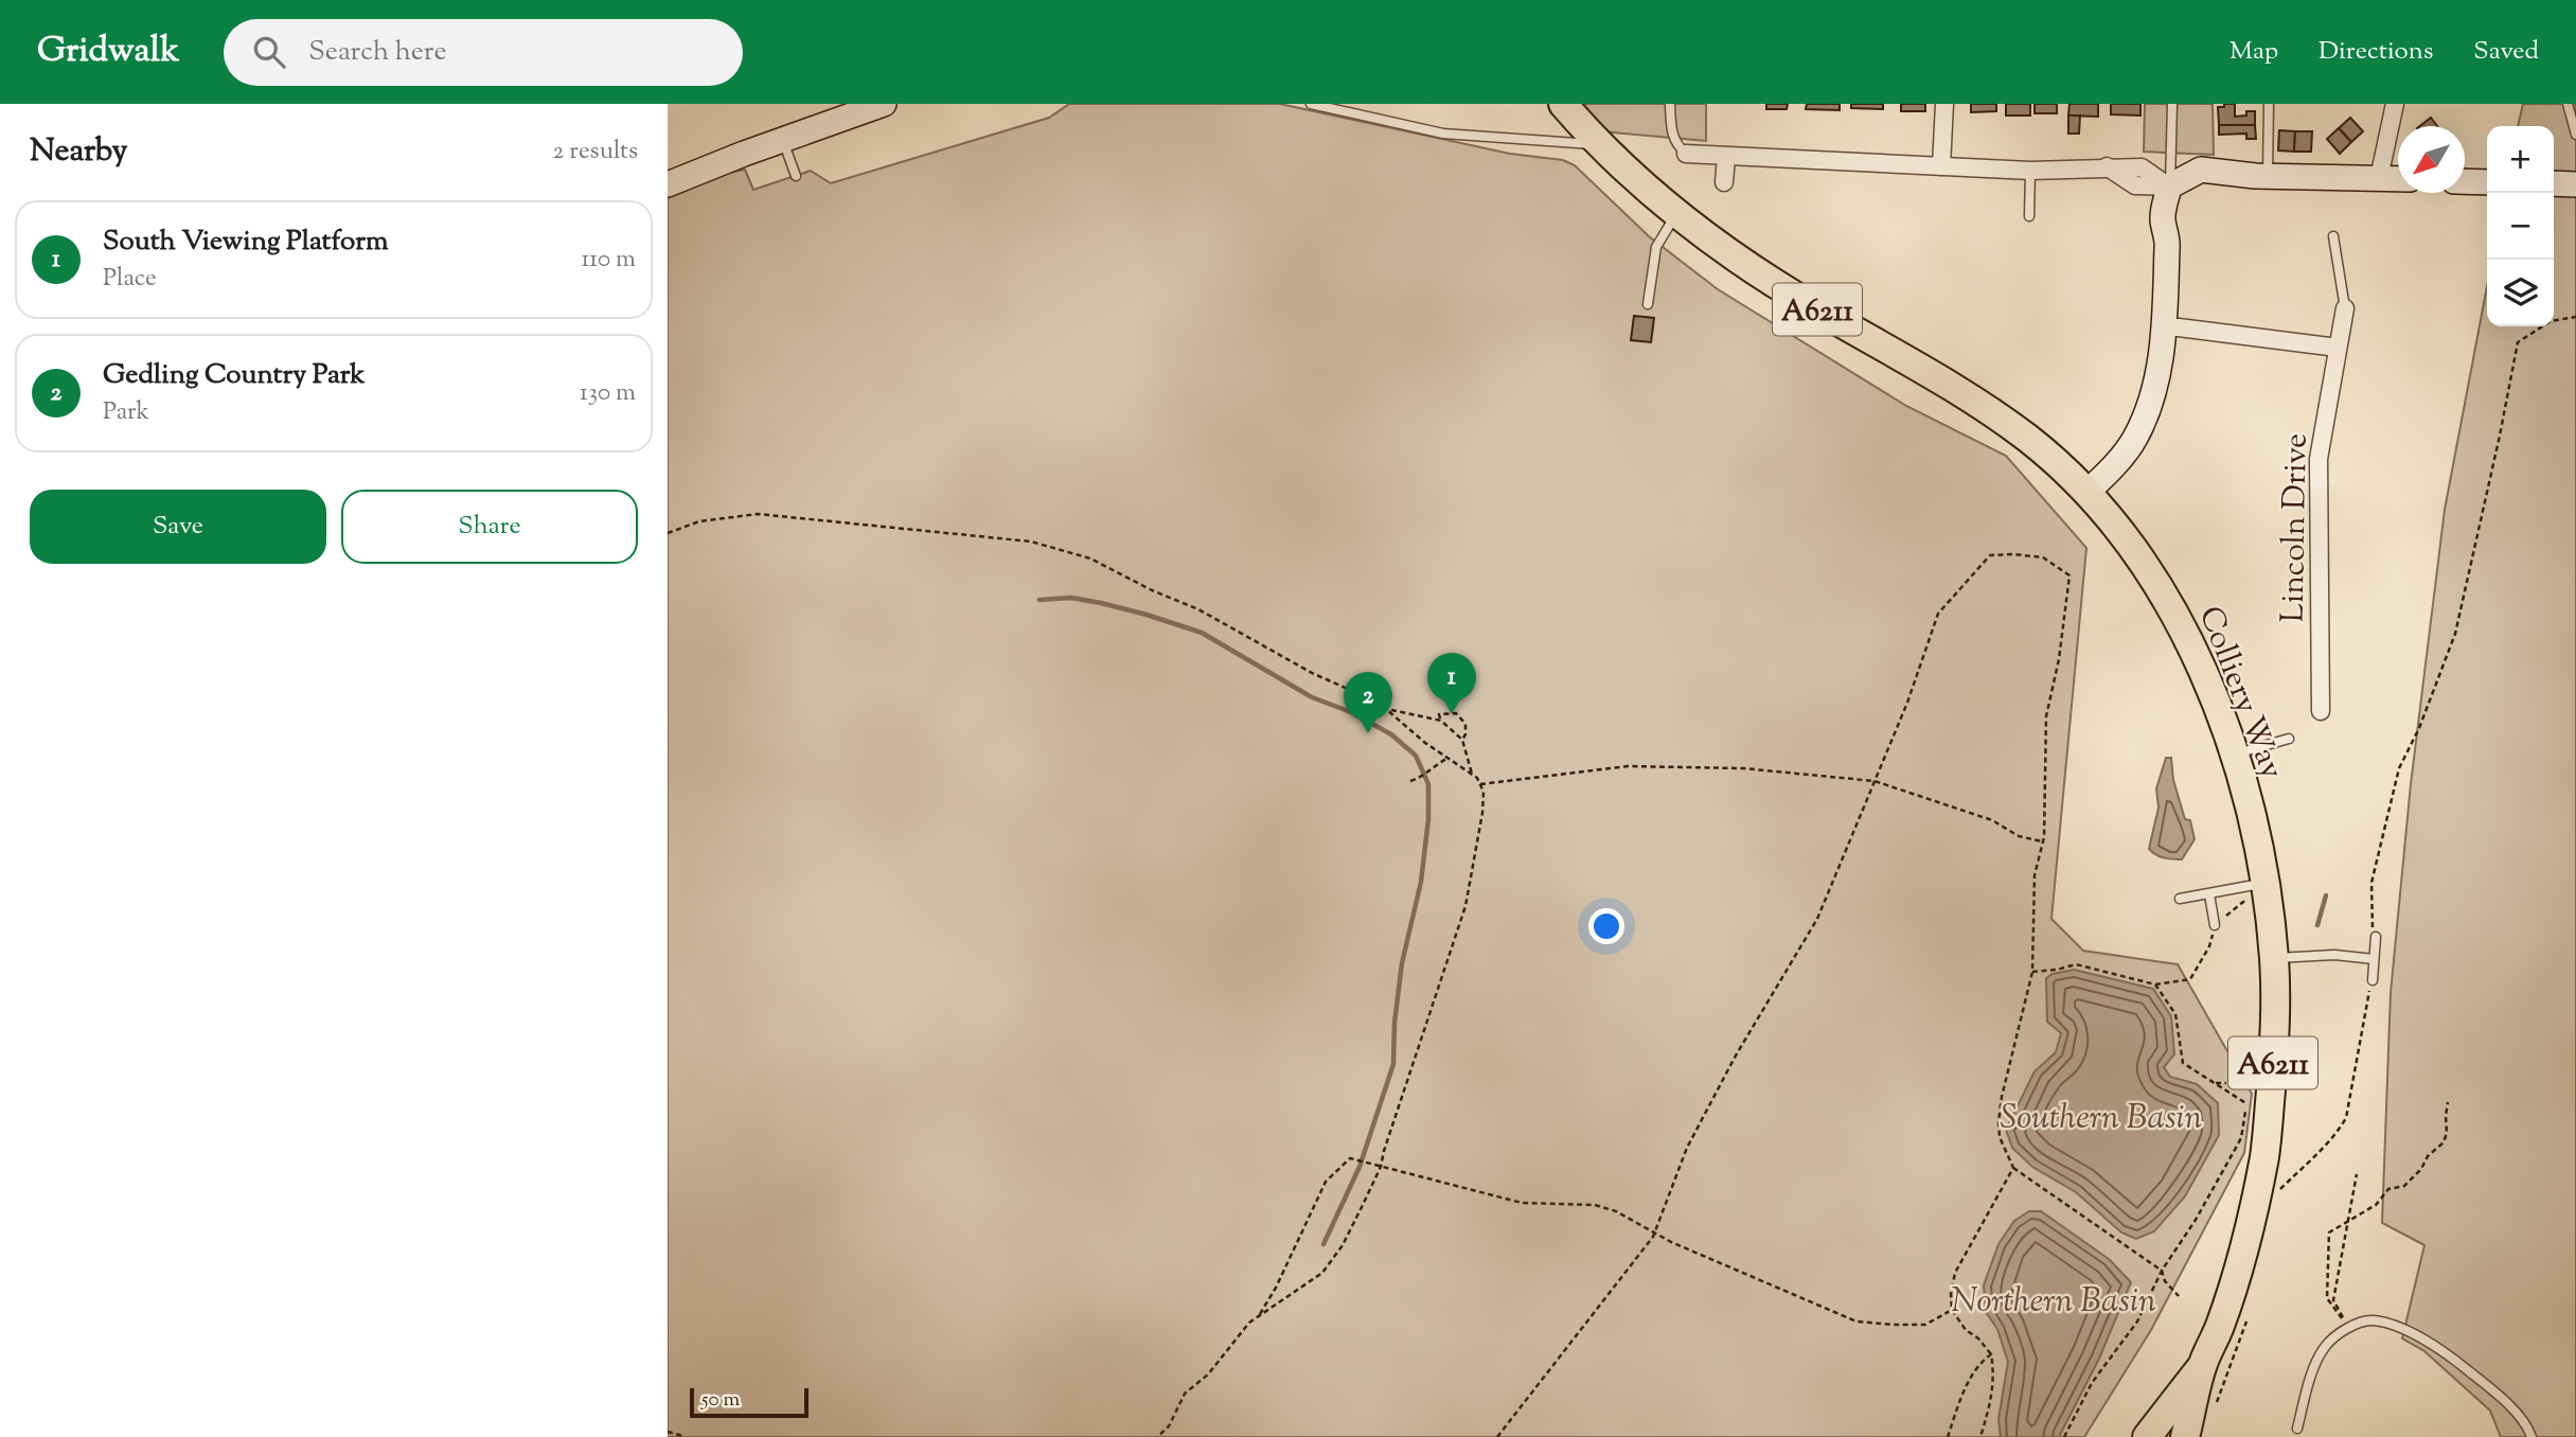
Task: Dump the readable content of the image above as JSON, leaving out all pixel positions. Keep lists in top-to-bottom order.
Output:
{
  "streets": {
    "main road": ["A6211", "Colliery Way"],
    "street": ["Lincoln Drive"]
  },
  "water": ["Southern Basin", "Northern Basin"],
  "scale_bar": "50 m",
  "north": "bottom left",
  "page": {
    "header": "Gridwalk",
    "search": "Search here",
    "nav": ["Map", "Directions", "Saved"],
    "heading": ["Nearby", "2 results"],
    "map_buttons": ["+", "−"],
    "list": [
      {
        "mark": "1",
        "name": "South Viewing Platform",
        "note": "Place",
        "value": "110 m"
      },
      {
        "mark": "2",
        "name": "Gedling Country Park",
        "note": "Park",
        "value": "130 m"
      }
    ],
    "buttons": ["Save", "Share"],
    "pins": ["1", "2"],
    "scale": "50 m"
  }
}
